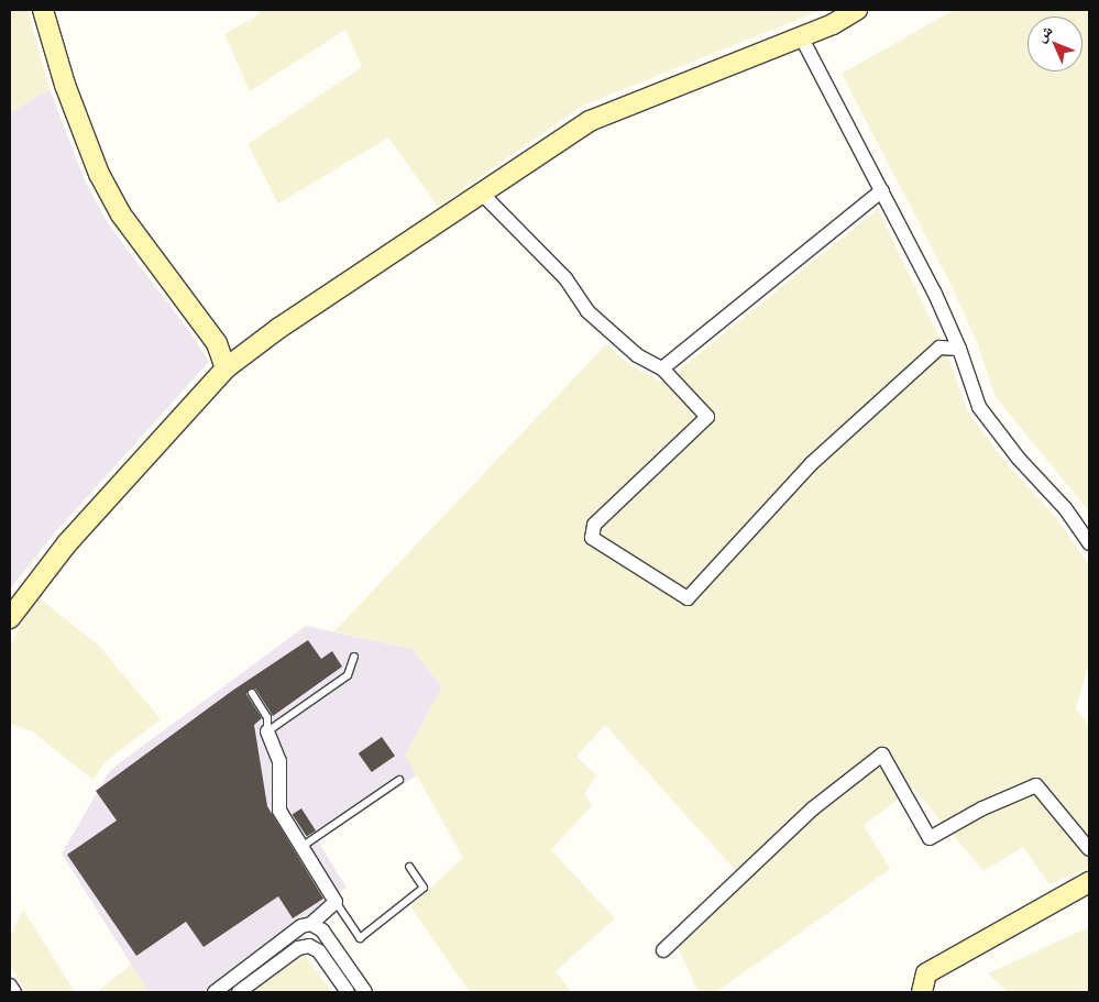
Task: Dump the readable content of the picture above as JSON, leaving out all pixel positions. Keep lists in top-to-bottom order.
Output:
{
  "north": "top left"
}
